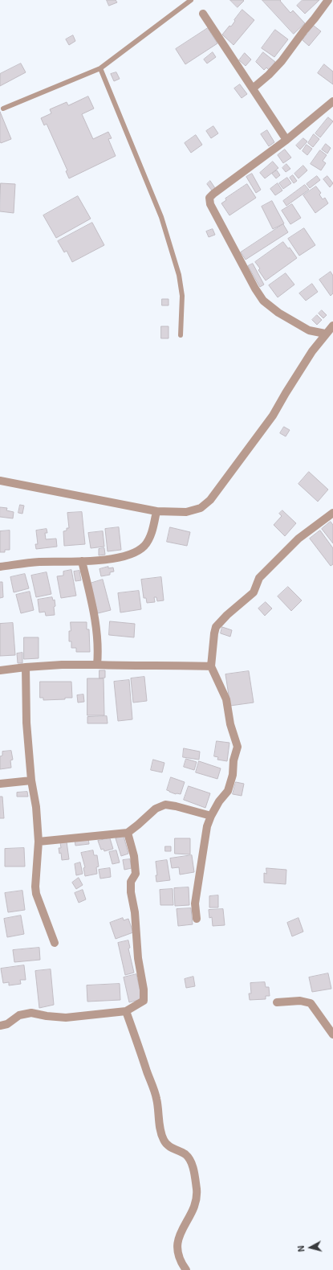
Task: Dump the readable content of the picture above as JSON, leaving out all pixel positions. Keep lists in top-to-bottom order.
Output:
{
  "north": "left"
}
